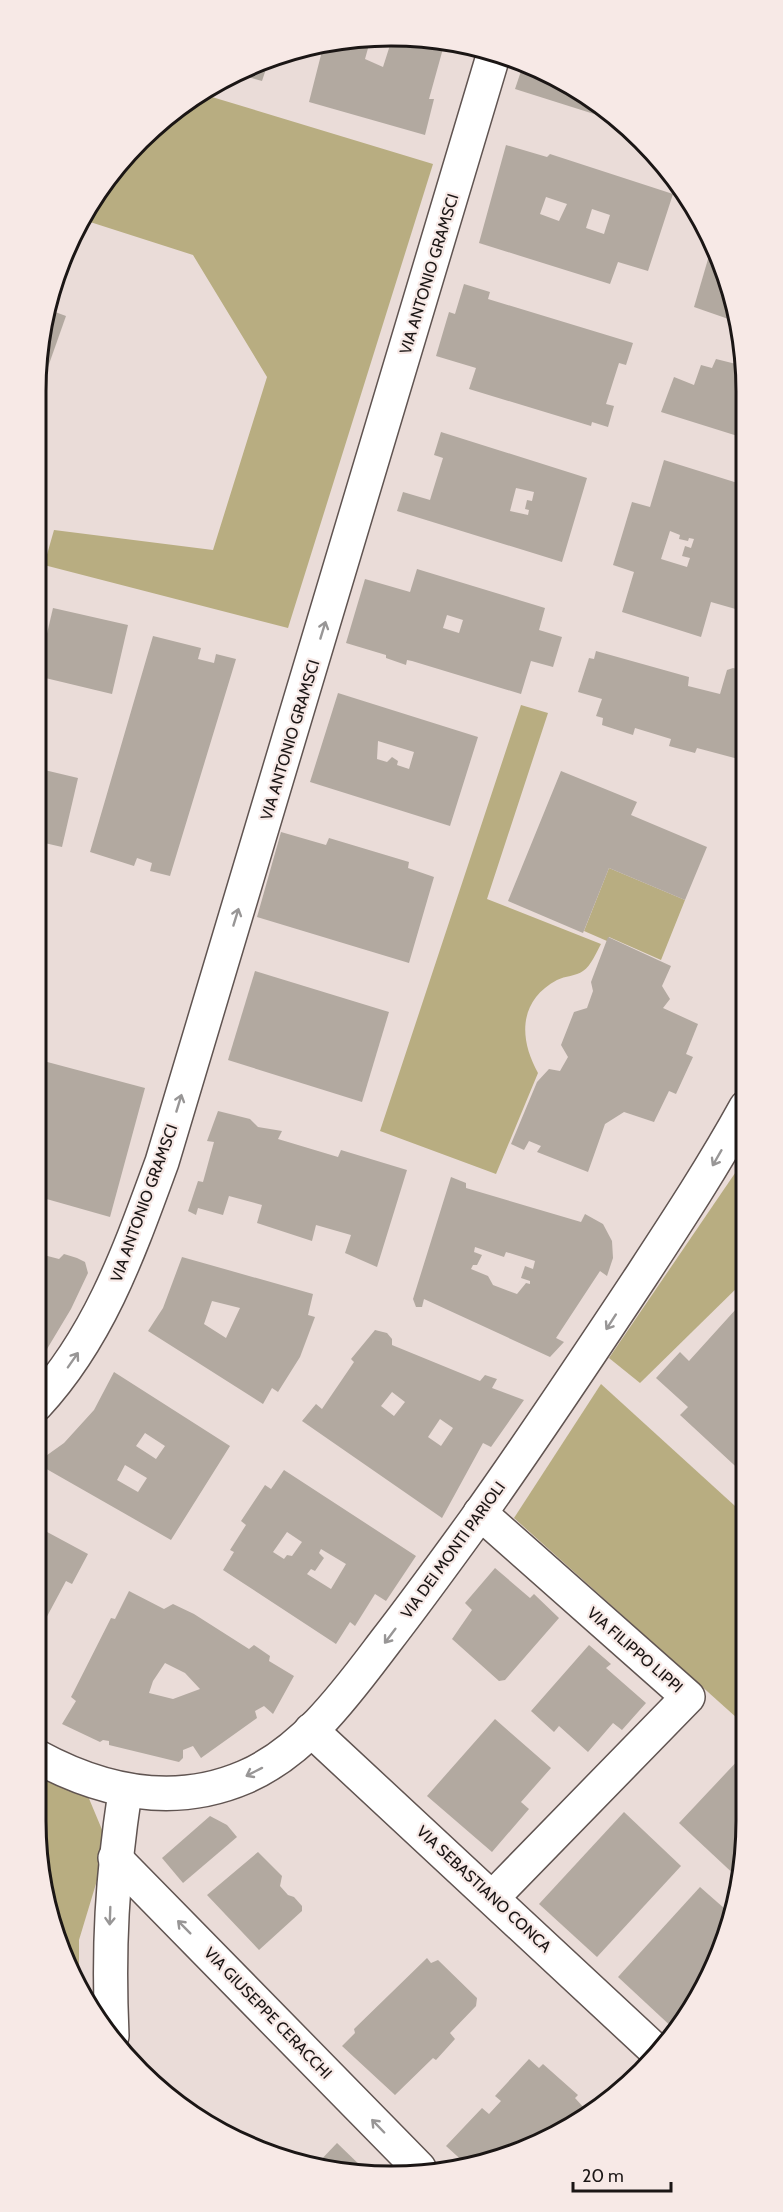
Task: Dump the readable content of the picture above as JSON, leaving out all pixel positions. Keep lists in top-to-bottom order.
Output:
{
  "streets": {
    "street": [
      "VIA ANTONIO GRAMSCI",
      "VIA DEI MONTI PARIOLI",
      "VIA FILIPPO LIPPI",
      "VIA SEBASTIANO CONCA",
      "VIA GIUSEPPE CERACCHI"
    ]
  },
  "crossings": [
    ["VIA DEI MONTI PARIOLI", "VIA FILIPPO LIPPI"],
    ["VIA DEI MONTI PARIOLI", "VIA SEBASTIANO CONCA"],
    ["VIA FILIPPO LIPPI", "VIA SEBASTIANO CONCA"]
  ],
  "one_way": ["VIA ANTONIO GRAMSCI", "VIA DEI MONTI PARIOLI", "VIA GIUSEPPE CERACCHI"],
  "scale_bar": "20 m"
}
